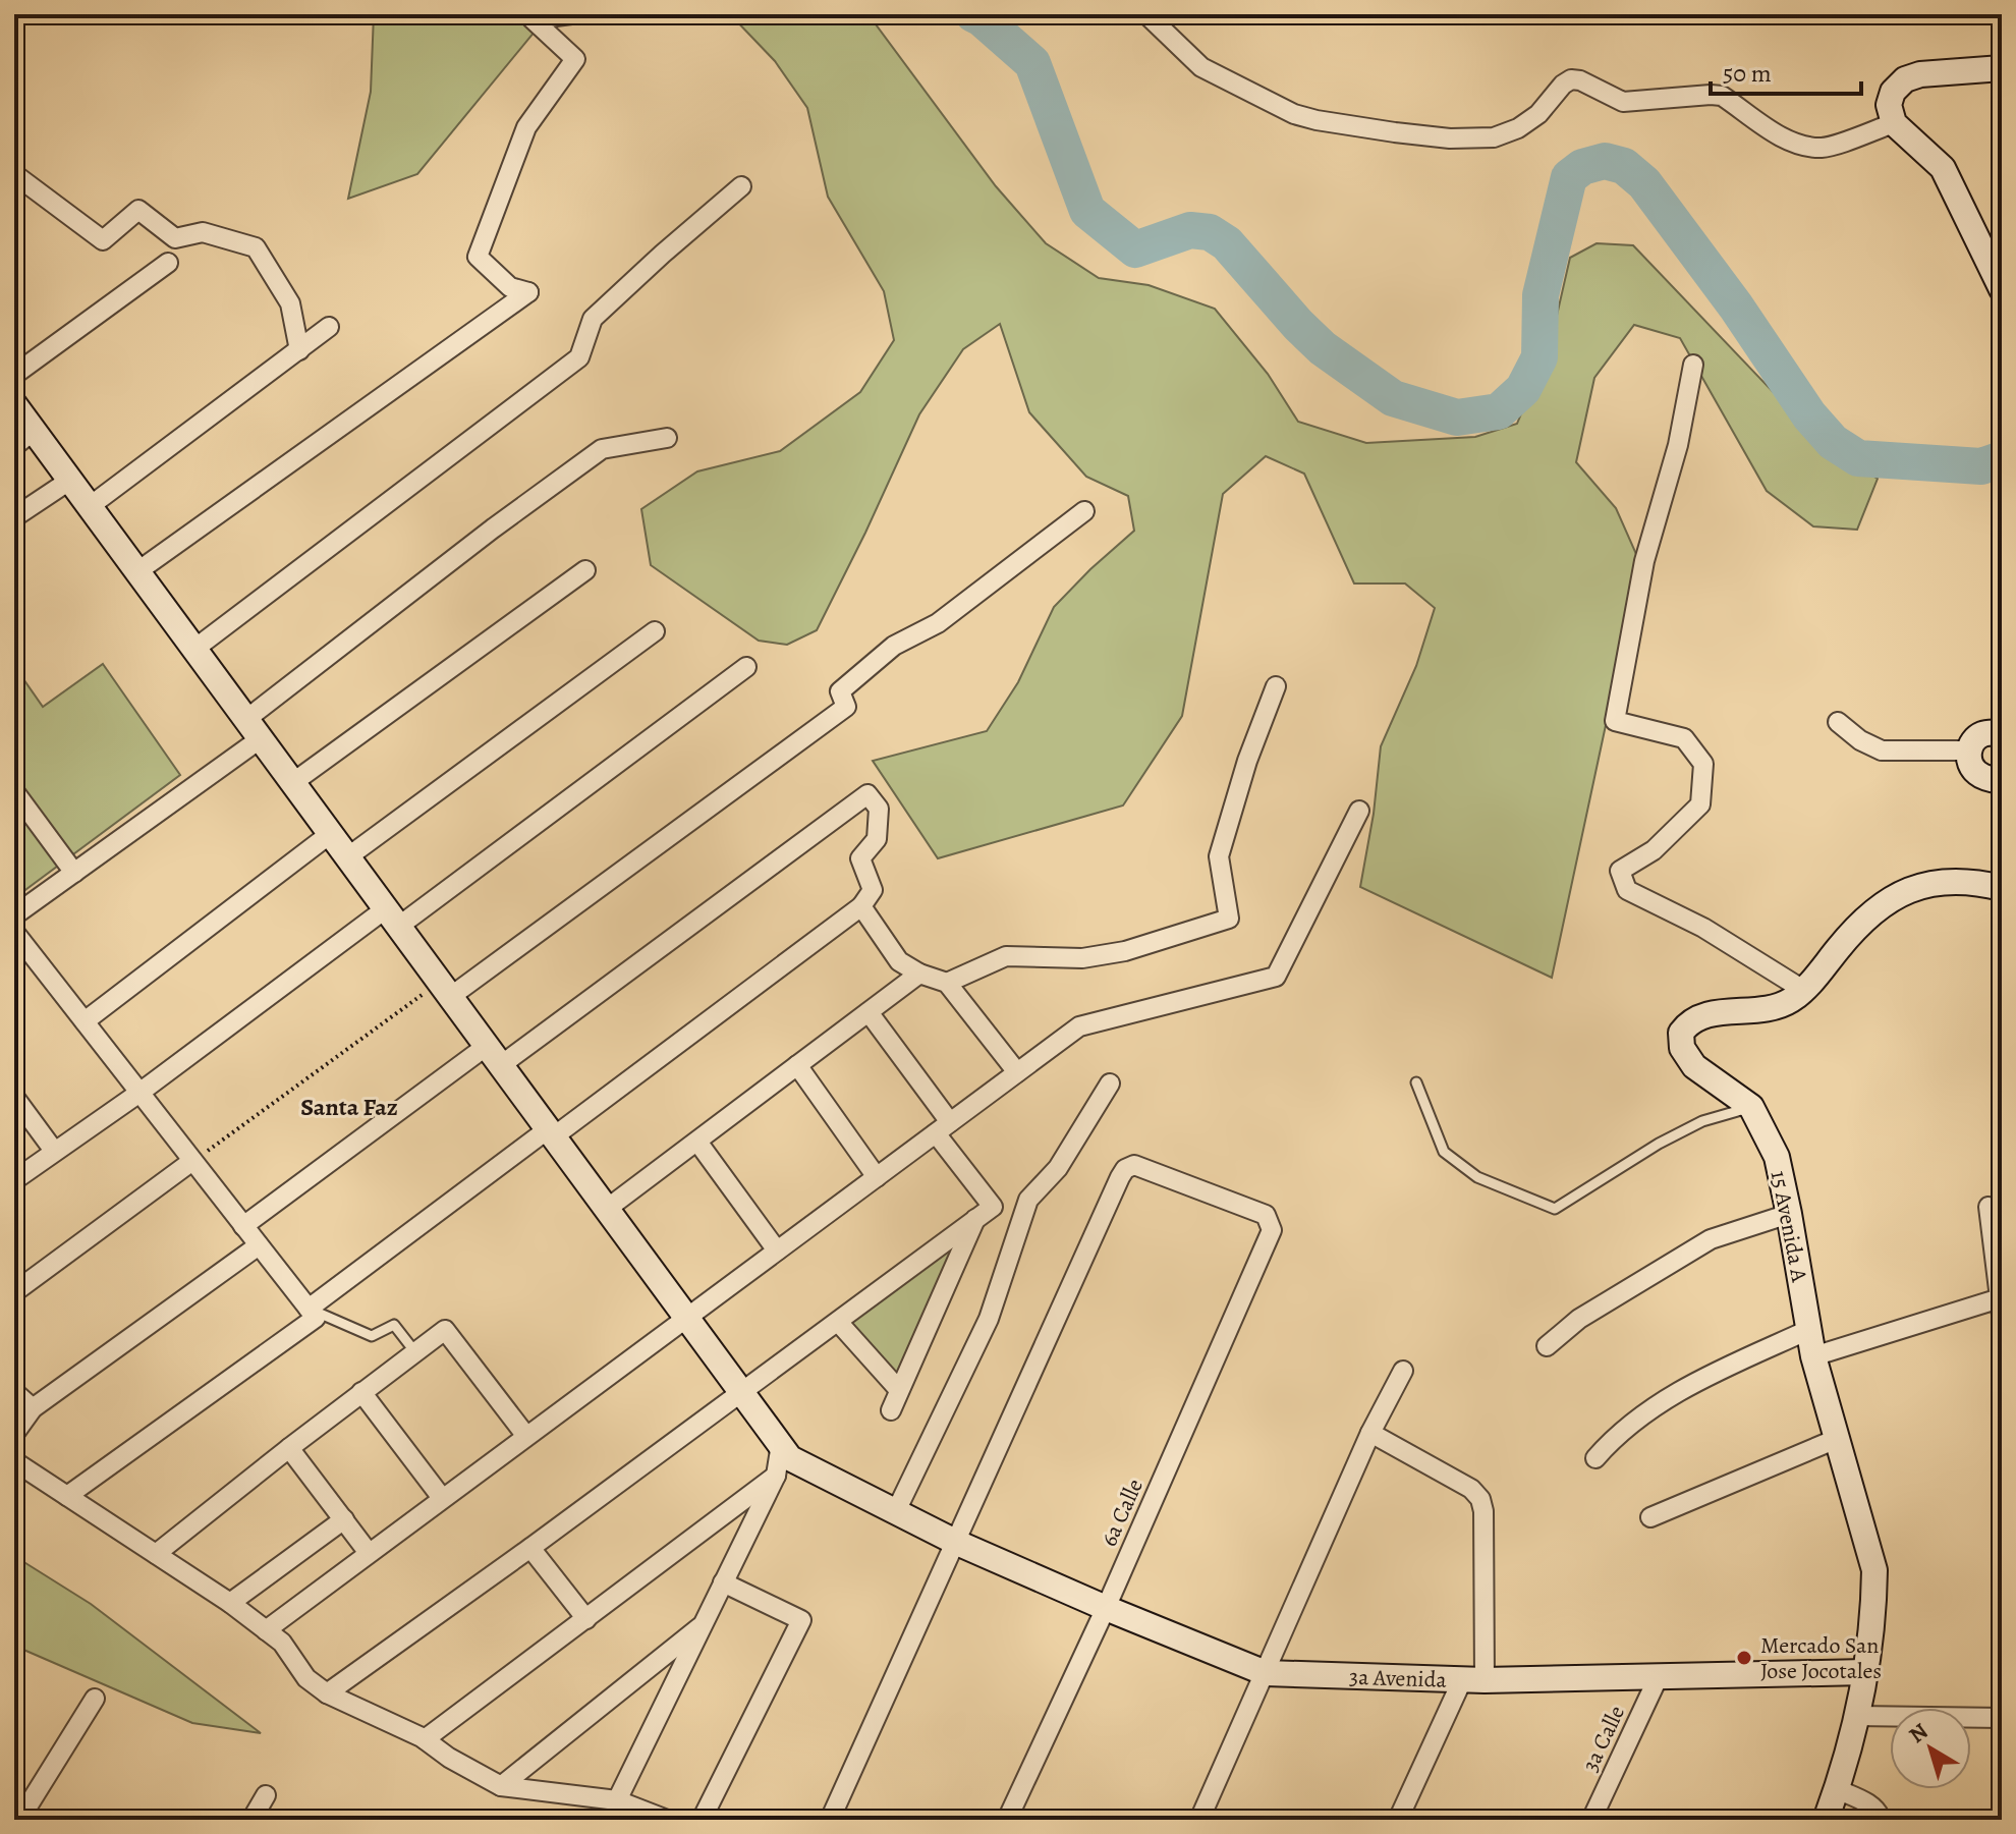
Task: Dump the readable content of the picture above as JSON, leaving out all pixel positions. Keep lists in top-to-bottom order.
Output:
{
  "streets": {
    "street": [
      "15 Avenida A",
      "6a Calle",
      "3a Avenida",
      "3a Calle"
    ]
  },
  "crossings": [
    ["15 Avenida A", "3a Avenida"],
    ["6a Calle", "3a Avenida"],
    ["3a Avenida", "3a Calle"]
  ],
  "districts": ["Santa Faz"],
  "places": ["Mercado San Jose Jocotales"],
  "scale_bar": "50 m",
  "north": "top left"
}
